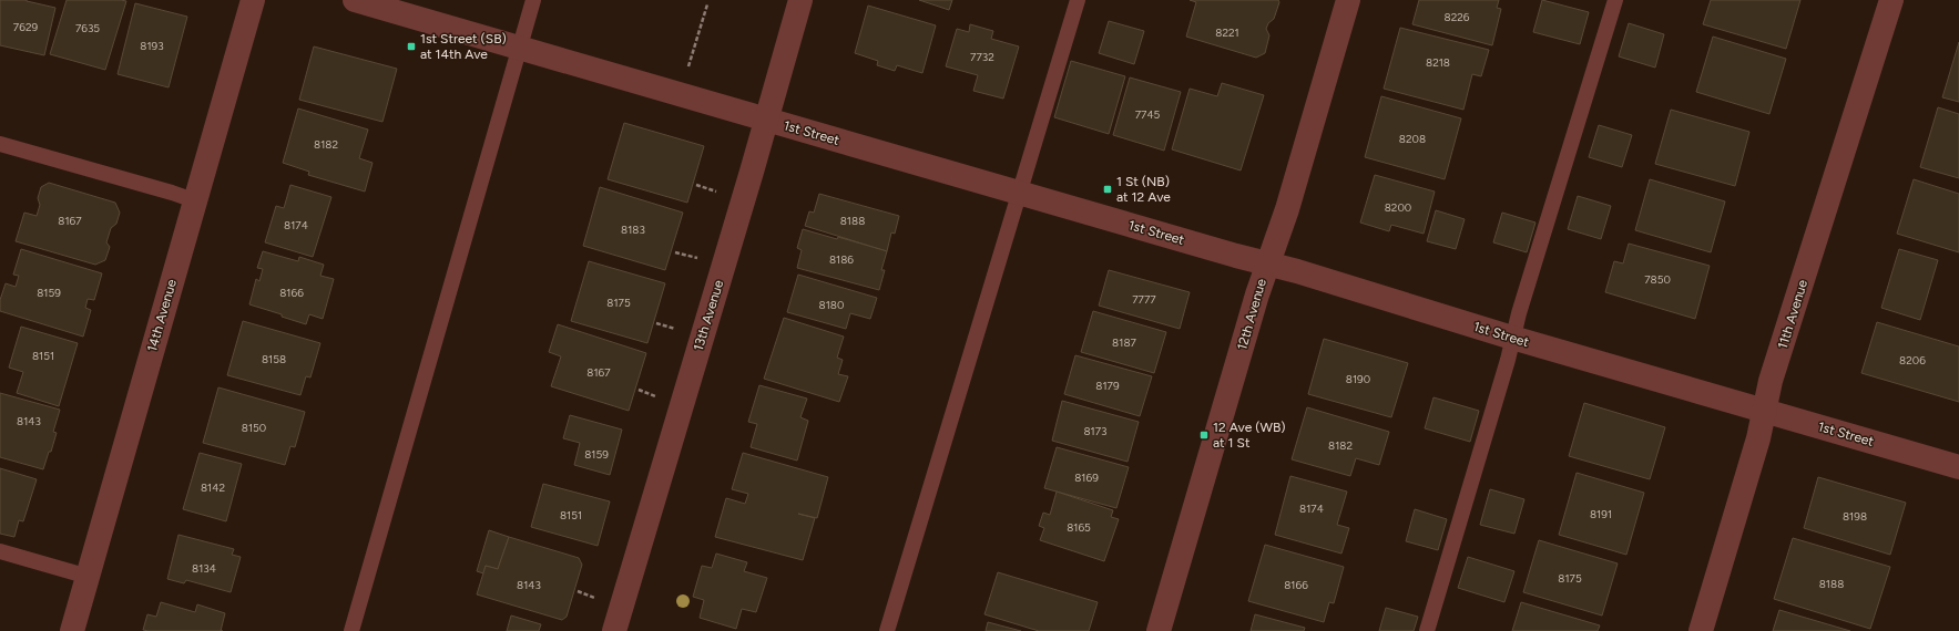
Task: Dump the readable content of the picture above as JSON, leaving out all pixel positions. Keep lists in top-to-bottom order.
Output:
{
  "streets": {
    "street": [
      "1st Street",
      "12th Avenue",
      "11th Avenue",
      "14th Avenue",
      "13th Avenue"
    ]
  },
  "crossings": [
    ["1st Street", "12th Avenue"],
    ["1st Street", "11th Avenue"],
    ["1st Street", "13th Avenue"]
  ],
  "places": {
    "transit": ["1st Street (SB) at 14th Ave", "1 St (NB) at 12 Ave", "12 Ave (WB) at 1 St"]
  },
  "house_numbers": [
    "8226",
    "7629",
    "7635",
    "8221",
    "8193",
    "7732",
    "8218",
    "7745",
    "8208",
    "8182",
    "8200",
    "8167",
    "8188",
    "8174",
    "8183",
    "8186",
    "7850",
    "8159",
    "8166",
    "7777",
    "8175",
    "8180",
    "8187",
    "8151",
    "8158",
    "8206",
    "8167",
    "8190",
    "8179",
    "8143",
    "8150",
    "8173",
    "8182",
    "8159",
    "8169",
    "8142",
    "8174",
    "8191",
    "8151",
    "8198",
    "8165",
    "8134",
    "8175",
    "8188",
    "8143",
    "8166"
  ]
}
